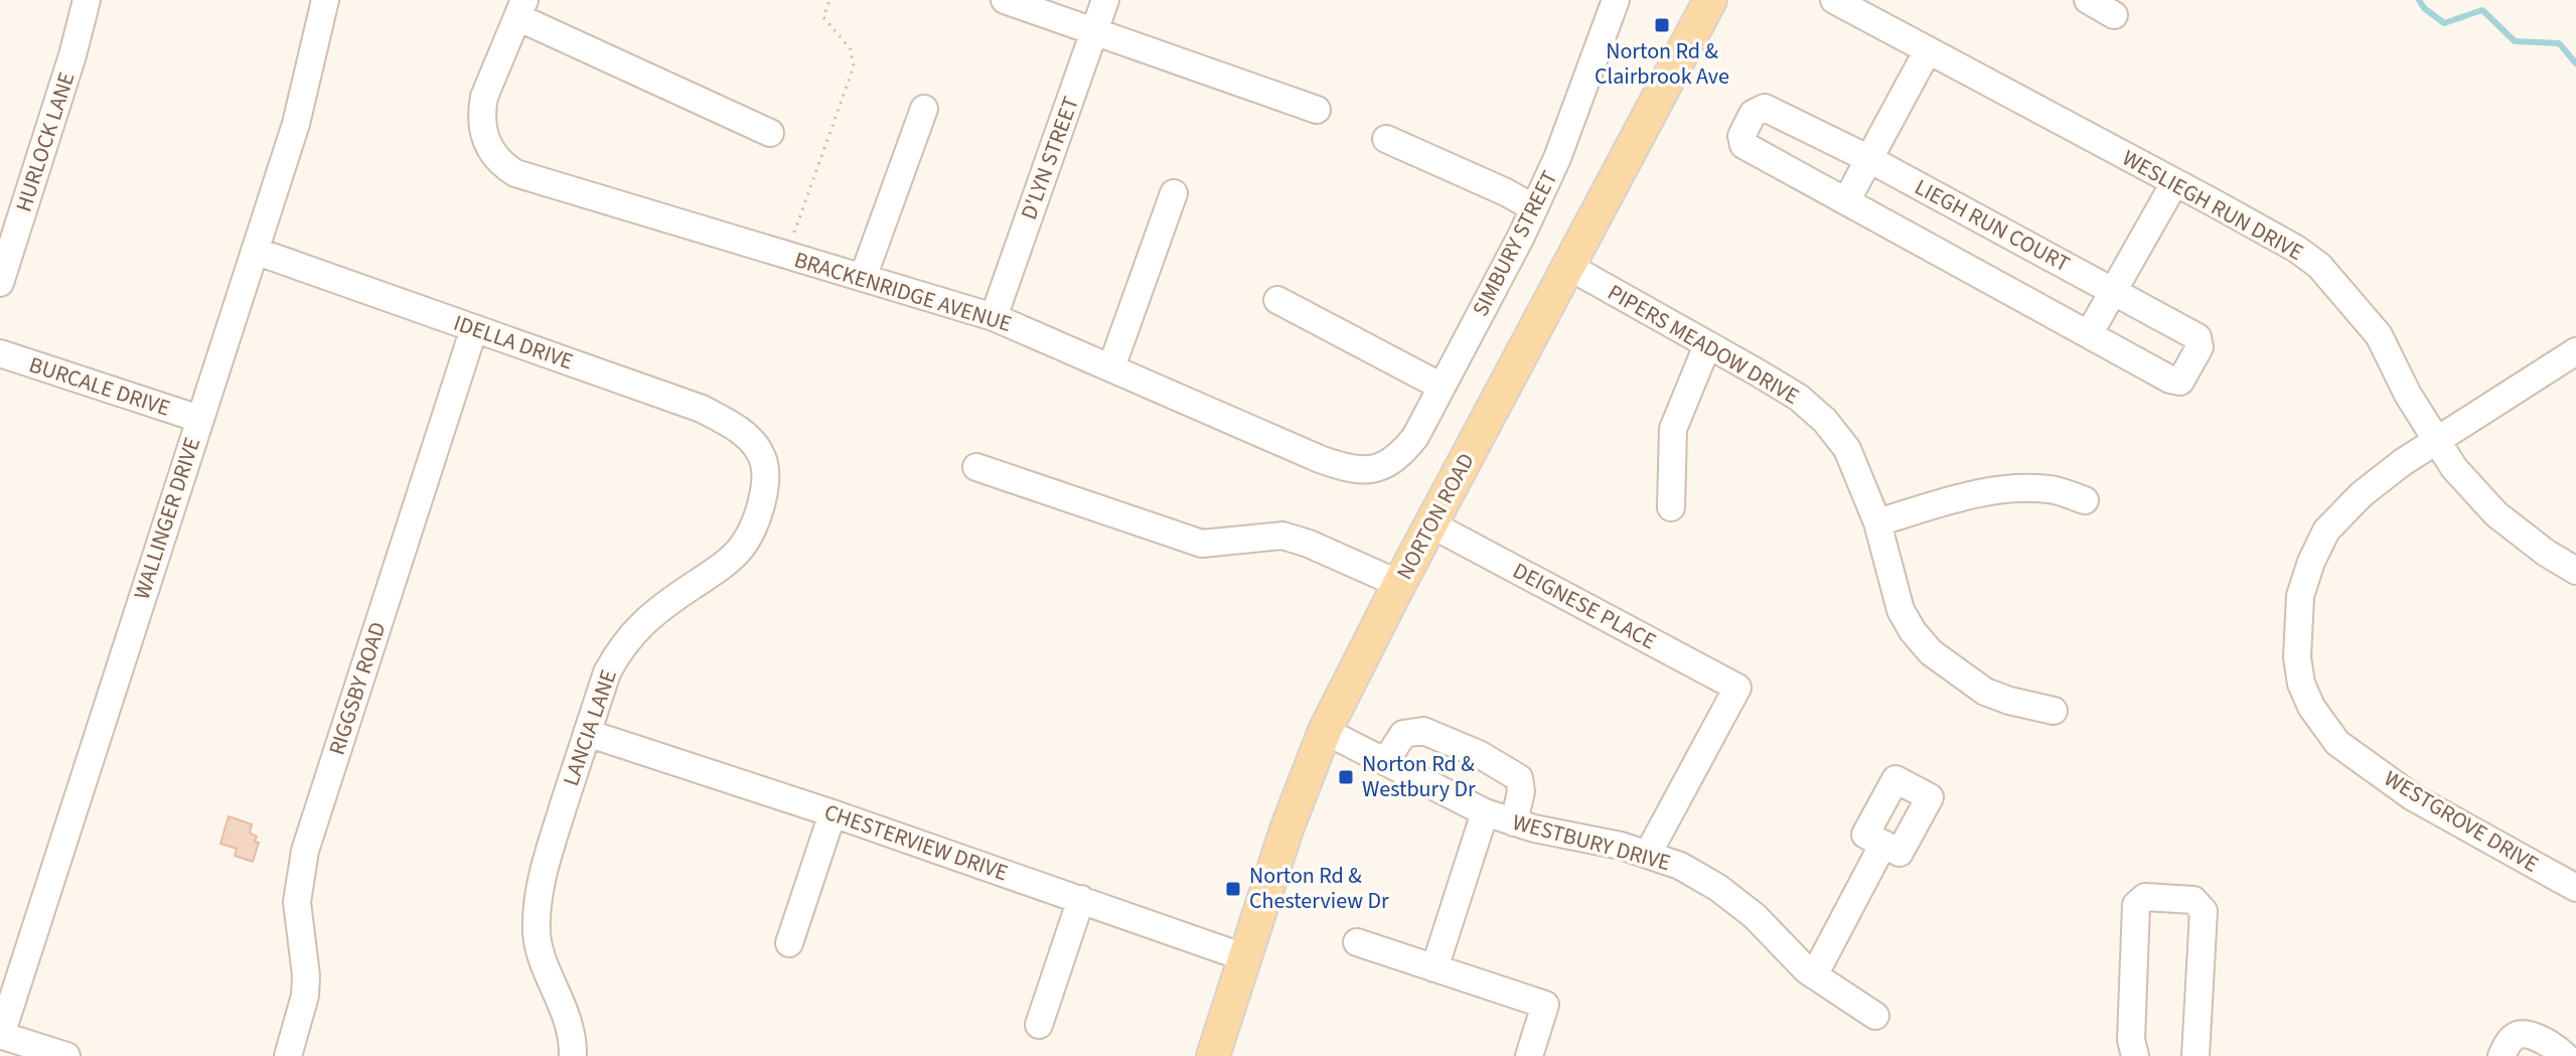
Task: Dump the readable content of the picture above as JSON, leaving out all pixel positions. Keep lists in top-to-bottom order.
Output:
{
  "streets": {
    "main road": ["NORTON ROAD"],
    "street": [
      "HURLOCK LANE",
      "D'LYN STREET",
      "WESLIEGH RUN DRIVE",
      "LIEGH RUN COURT",
      "SIMBURY STREET",
      "BRACKENRIDGE AVENUE",
      "IDELLA DRIVE",
      "PIPERS MEADOW DRIVE",
      "BURCALE DRIVE",
      "WALLINGER DRIVE",
      "DEIGNESE PLACE",
      "RIGGSBY ROAD",
      "LANCIA LANE",
      "WESTGROVE DRIVE",
      "CHESTERVIEW DRIVE",
      "WESTBURY DRIVE"
    ]
  },
  "crossings": [
    ["D'LYN STREET", "BRACKENRIDGE AVENUE"],
    ["WESLIEGH RUN DRIVE", "WESTGROVE DRIVE"],
    ["SIMBURY STREET", "BRACKENRIDGE AVENUE"],
    ["IDELLA DRIVE", "WALLINGER DRIVE"],
    ["IDELLA DRIVE", "RIGGSBY ROAD"],
    ["IDELLA DRIVE", "LANCIA LANE"],
    ["PIPERS MEADOW DRIVE", "NORTON ROAD"],
    ["BURCALE DRIVE", "WALLINGER DRIVE"],
    ["NORTON ROAD", "DEIGNESE PLACE"],
    ["NORTON ROAD", "CHESTERVIEW DRIVE"],
    ["NORTON ROAD", "WESTBURY DRIVE"],
    ["DEIGNESE PLACE", "WESTBURY DRIVE"],
    ["LANCIA LANE", "CHESTERVIEW DRIVE"]
  ],
  "places": {
    "transit": ["Norton Rd & Clairbrook Ave", "Norton Rd & Westbury Dr", "Norton Rd & Chesterview Dr"]
  }
}
